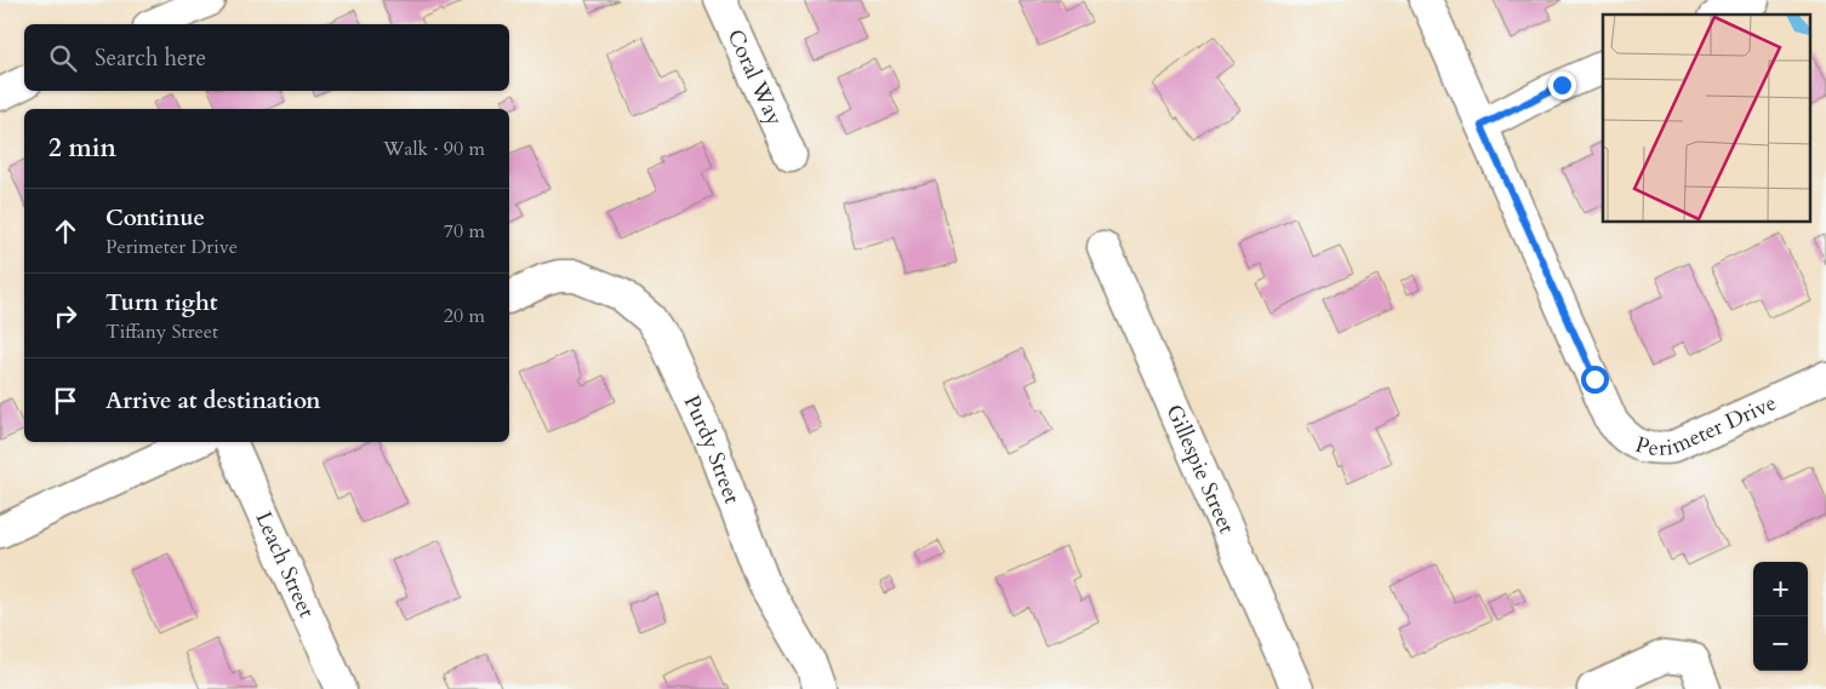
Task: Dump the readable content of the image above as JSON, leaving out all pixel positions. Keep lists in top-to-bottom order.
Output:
{
  "streets": {
    "street": [
      "Coral Way",
      "Perimeter Drive",
      "Purdy Street",
      "Gillespie Street",
      "Leach Street"
    ]
  },
  "page": {
    "search": "Search here",
    "heading": ["2 min", "Walk · 90 m"],
    "list": [
      ["Continue", "Perimeter Drive", "70 m"],
      ["Turn right", "Tiffany Street", "20 m"],
      "Arrive at destination"
    ],
    "map_buttons": ["+", "−"]
  }
}
